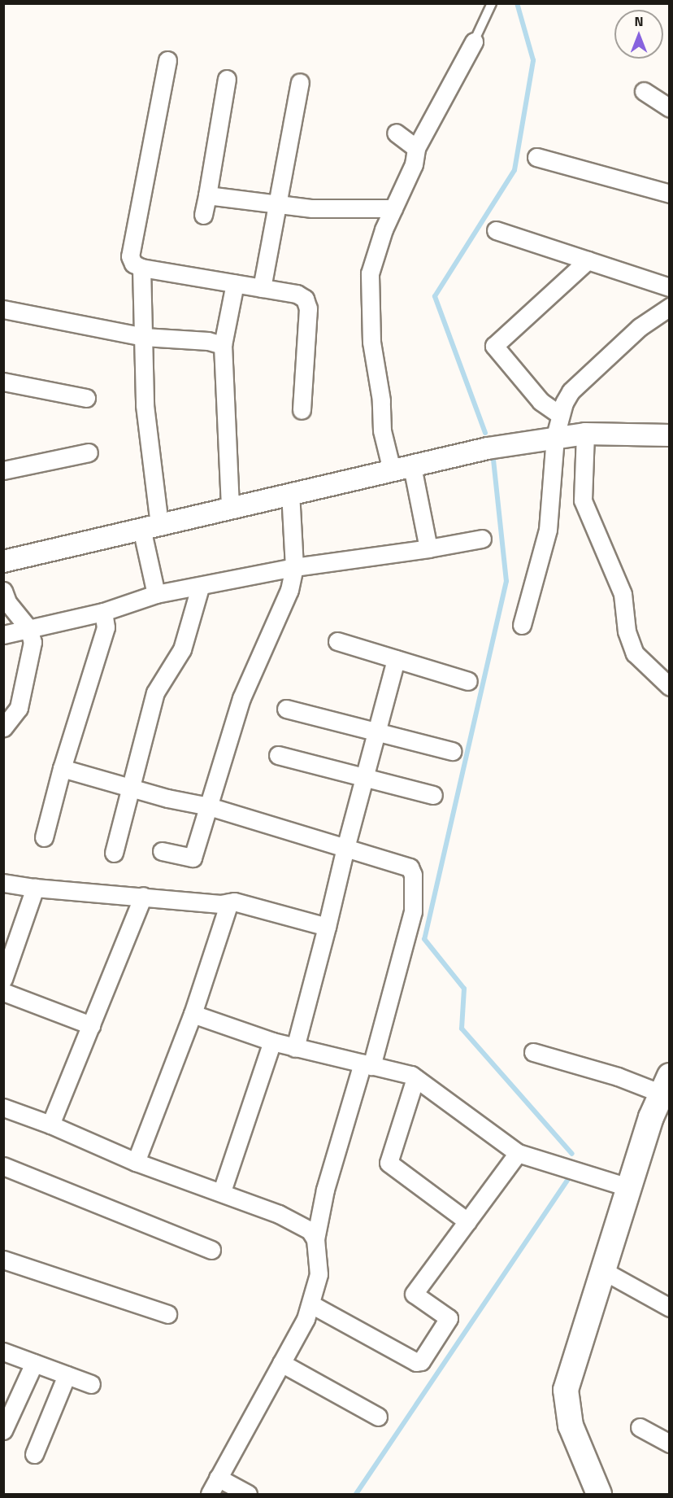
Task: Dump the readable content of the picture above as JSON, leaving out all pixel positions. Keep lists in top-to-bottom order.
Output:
{
  "north": "top"
}
